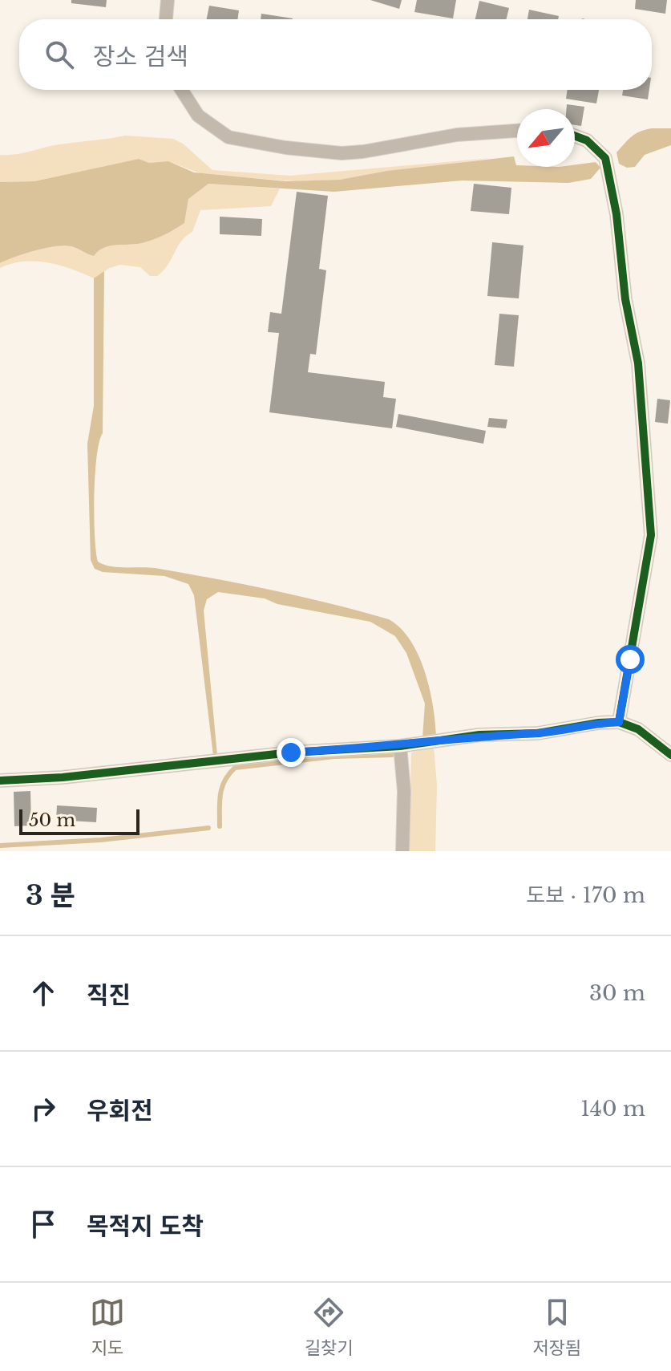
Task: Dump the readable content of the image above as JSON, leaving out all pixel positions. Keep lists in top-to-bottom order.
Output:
{
  "scale_bar": "50 m",
  "north": "bottom left",
  "page": {
    "search": "장소 검색",
    "scale": "50 m",
    "heading": ["3 분", "도보 · 170 m"],
    "list": [
      ["직진", "30 m"],
      ["우회전", "140 m"],
      "목적지 도착"
    ],
    "nav": ["지도", "길찾기", "저장됨"]
  }
}
